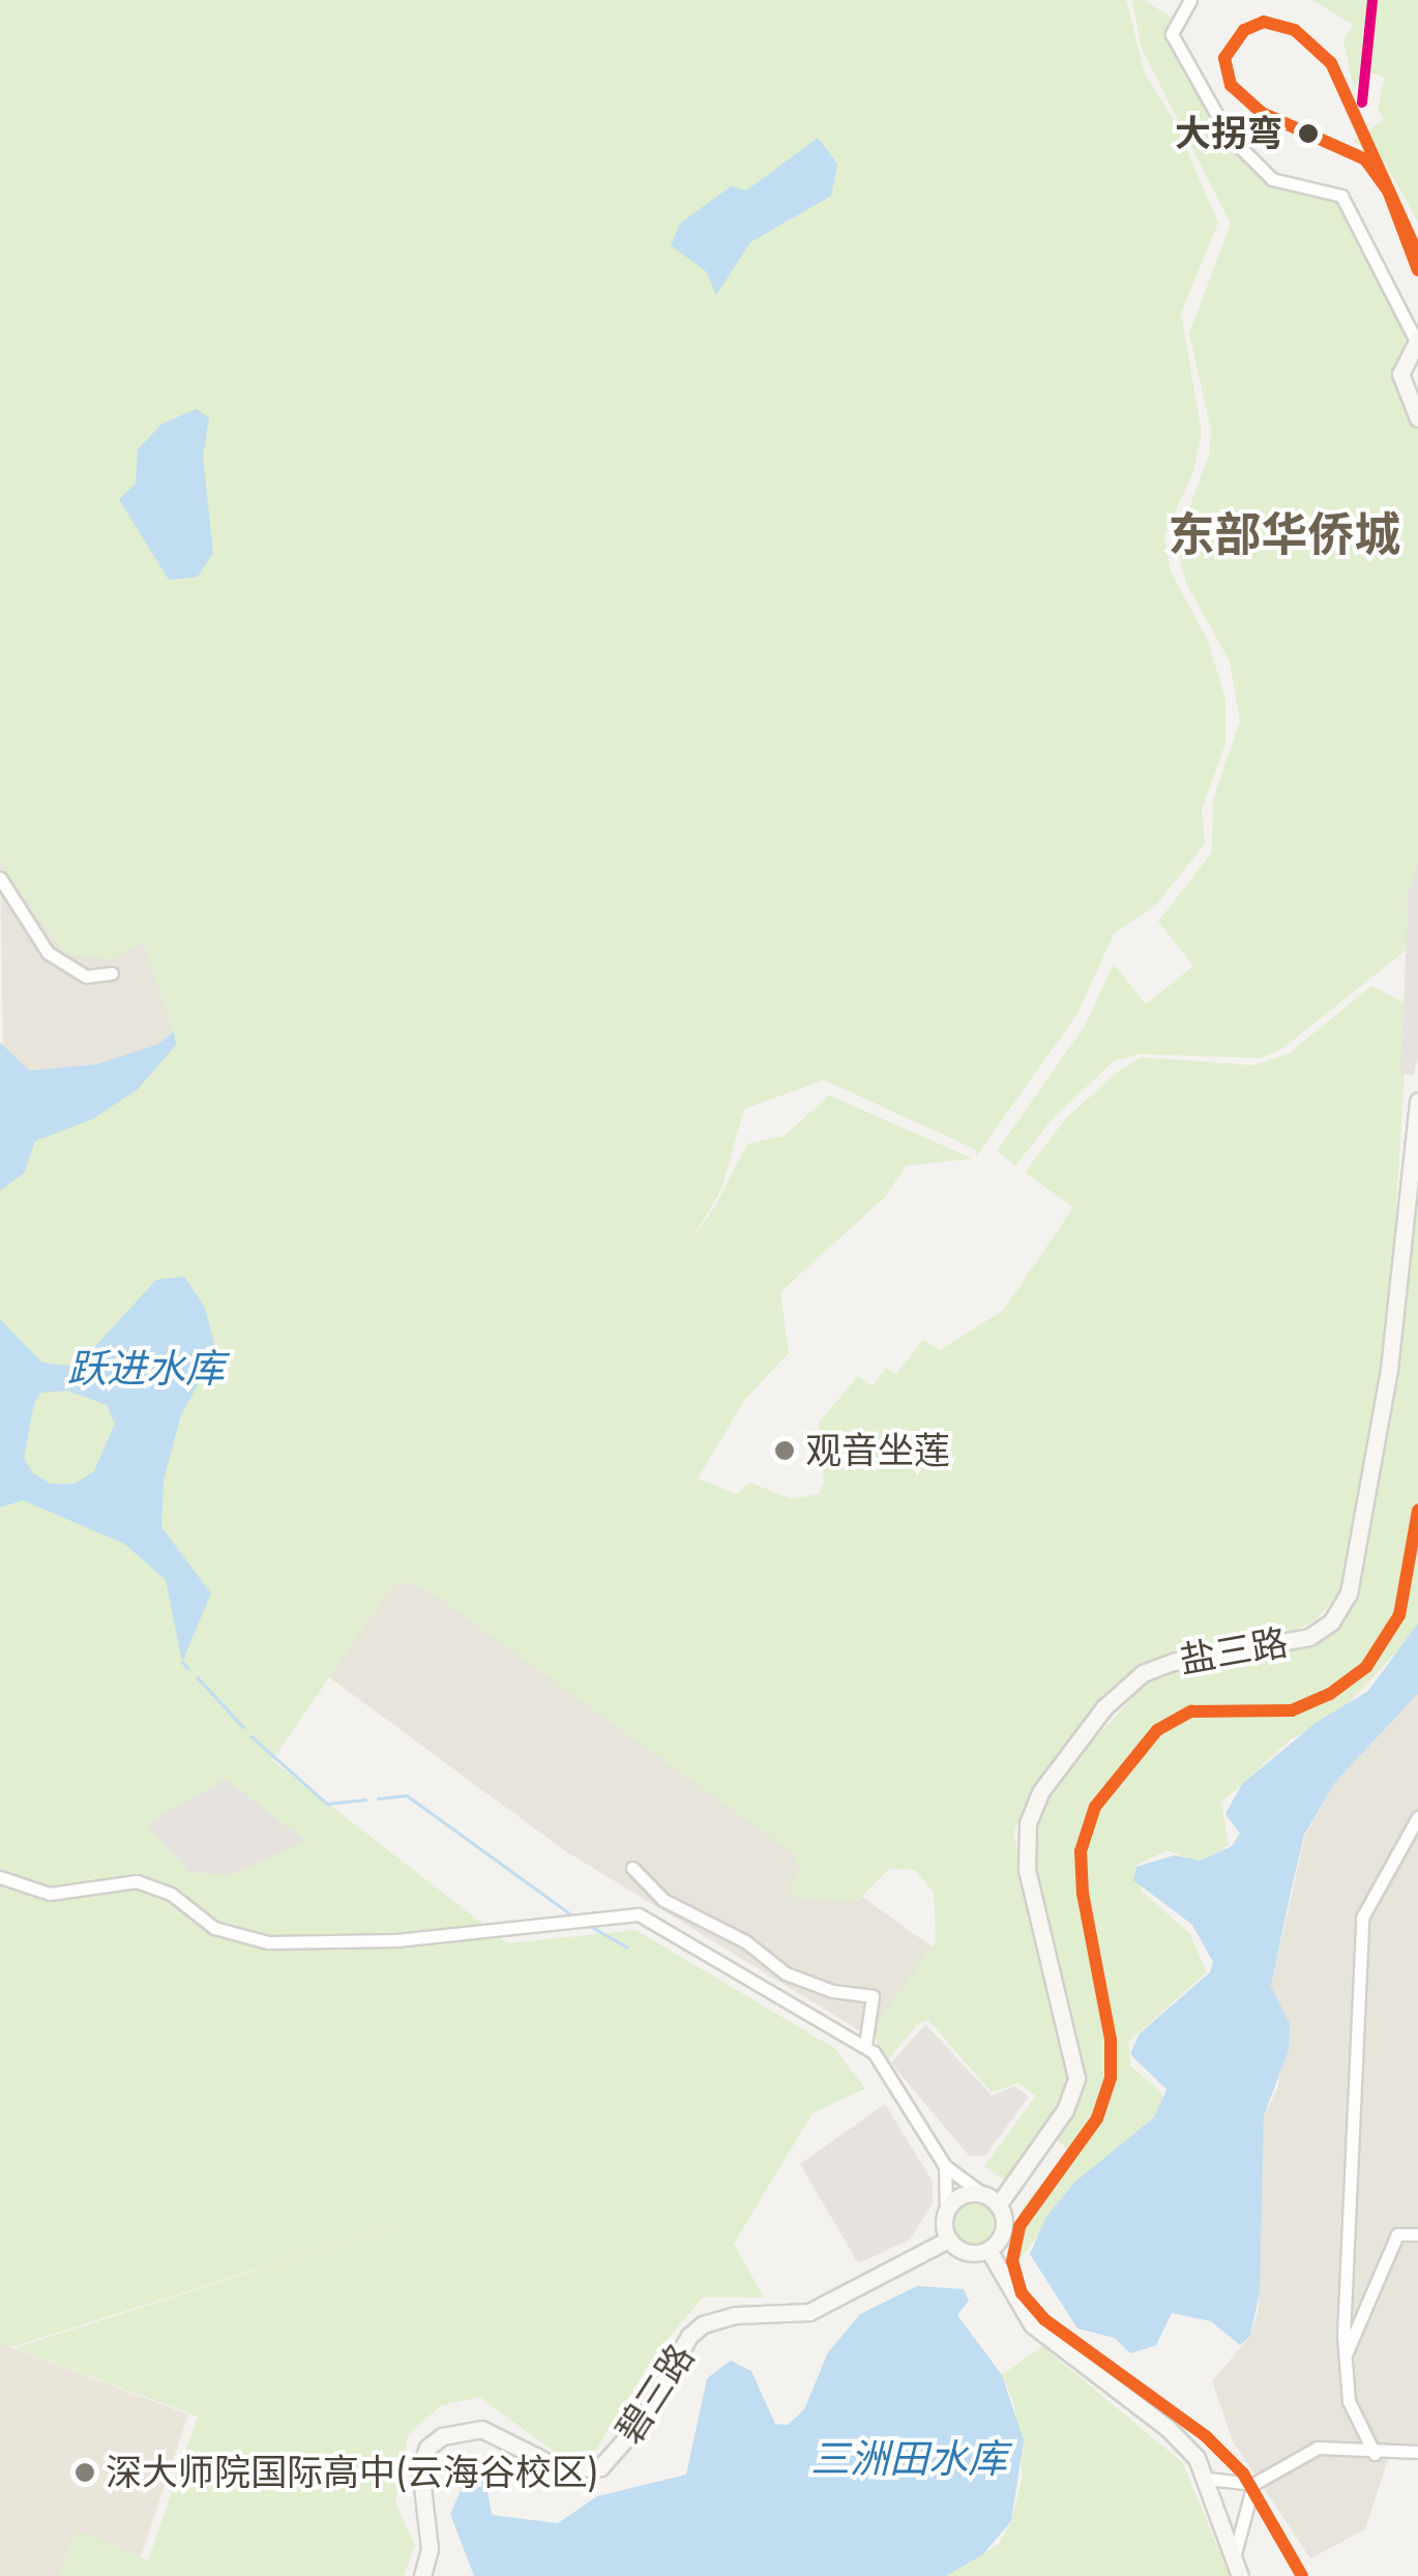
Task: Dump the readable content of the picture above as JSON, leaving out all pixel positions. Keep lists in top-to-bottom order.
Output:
{
  "streets": {
    "main road": ["盐三路", "碧三路"]
  },
  "crossings": [
    ["盐三路", "碧三路"]
  ],
  "districts": ["东部华侨城"],
  "water": ["跃进水库", "三洲田水库"],
  "places": ["大拐弯", "观音坐莲", "深大师院国际高中(云海谷校区)"]
}
